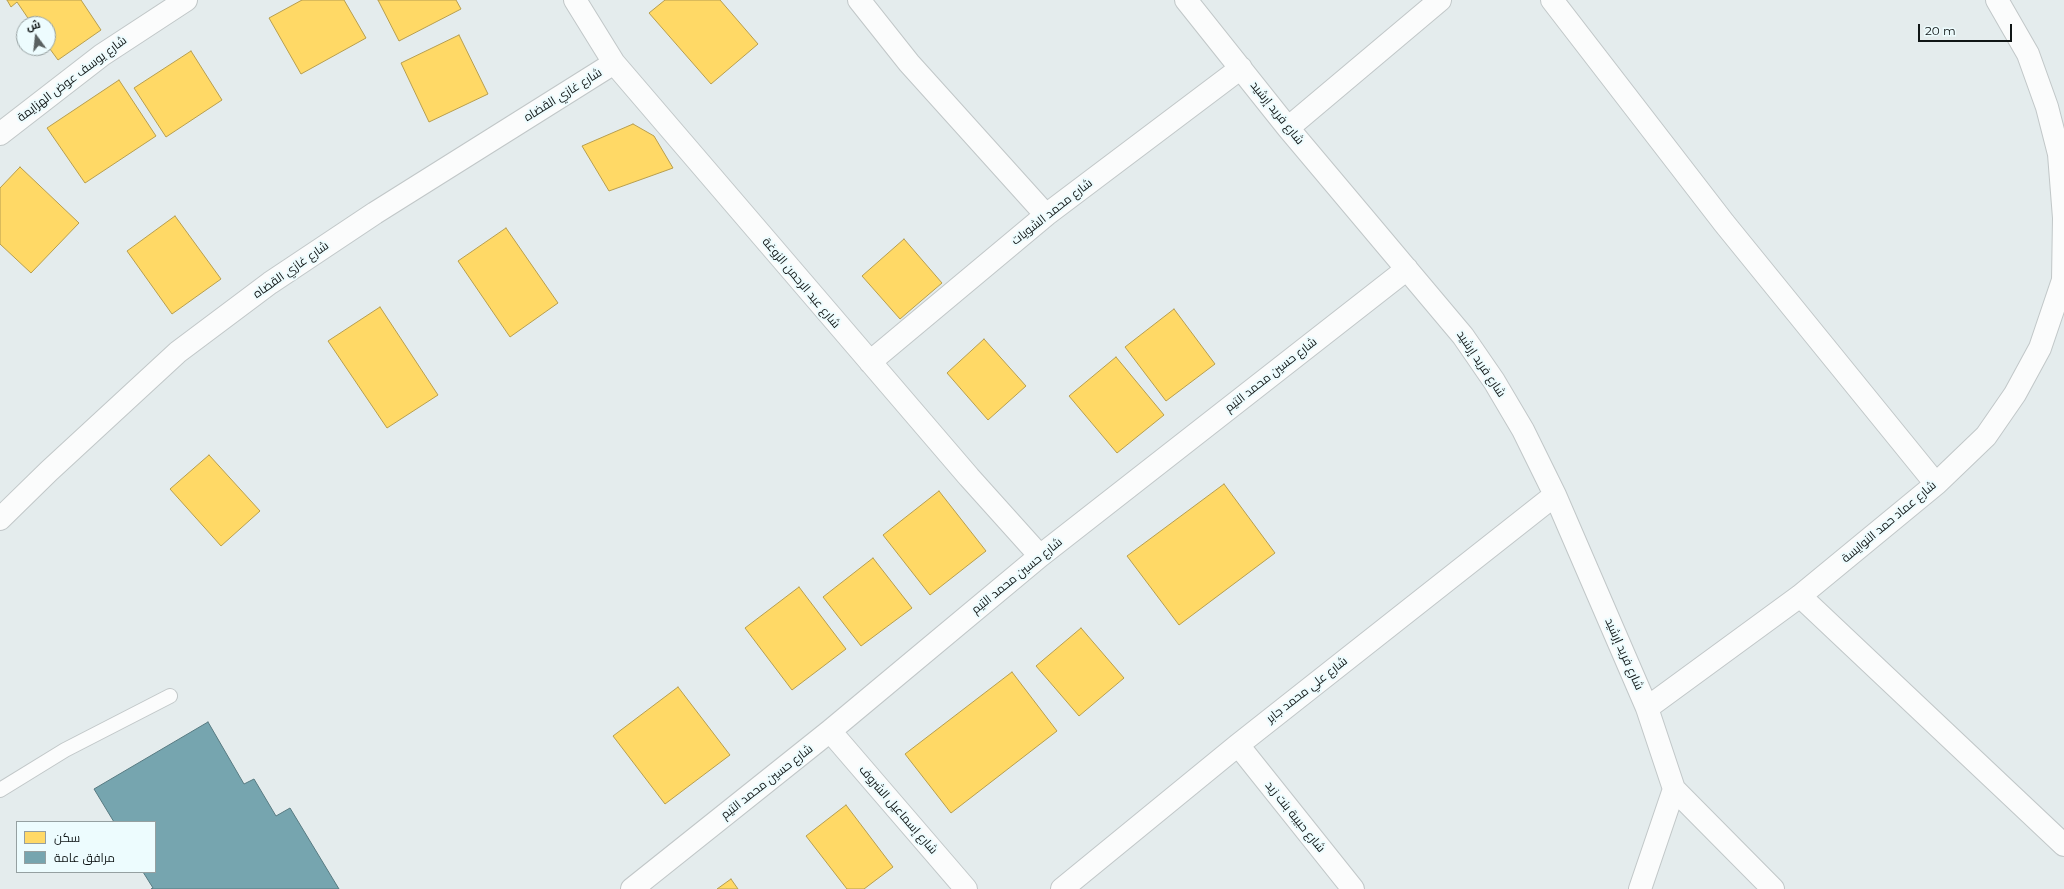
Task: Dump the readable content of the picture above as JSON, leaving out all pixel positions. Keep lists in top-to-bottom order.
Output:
{
  "streets": {
    "street": [
      "شارع يوسف عوض الهزايمة",
      "شارع غازي القضاه",
      "شارع فريد إرشيد",
      "شارع محمد الشويات",
      "شارع عبد الرحمن الزوغة",
      "شارع حسين محمد التيم",
      "شارع عماد حمد النوايسة",
      "شارع علي محمد جابر",
      "شارع إسماعيل الشروف",
      "شارع حبيبة بنت زيد"
    ]
  },
  "crossings": [
    ["شارع غازي القضاه", "شارع عبد الرحمن الزوغة"],
    ["شارع فريد إرشيد", "شارع محمد الشويات"],
    ["شارع فريد إرشيد", "شارع حسين محمد التيم"],
    ["شارع فريد إرشيد", "شارع عماد حمد النوايسة"],
    ["شارع فريد إرشيد", "شارع علي محمد جابر"],
    ["شارع محمد الشويات", "شارع عبد الرحمن الزوغة"],
    ["شارع عبد الرحمن الزوغة", "شارع حسين محمد التيم"],
    ["شارع حسين محمد التيم", "شارع إسماعيل الشروف"],
    ["شارع علي محمد جابر", "شارع حبيبة بنت زيد"]
  ],
  "legend": ["سكن", "مرافق عامة"],
  "scale_bar": "20 m",
  "north": "top"
}
